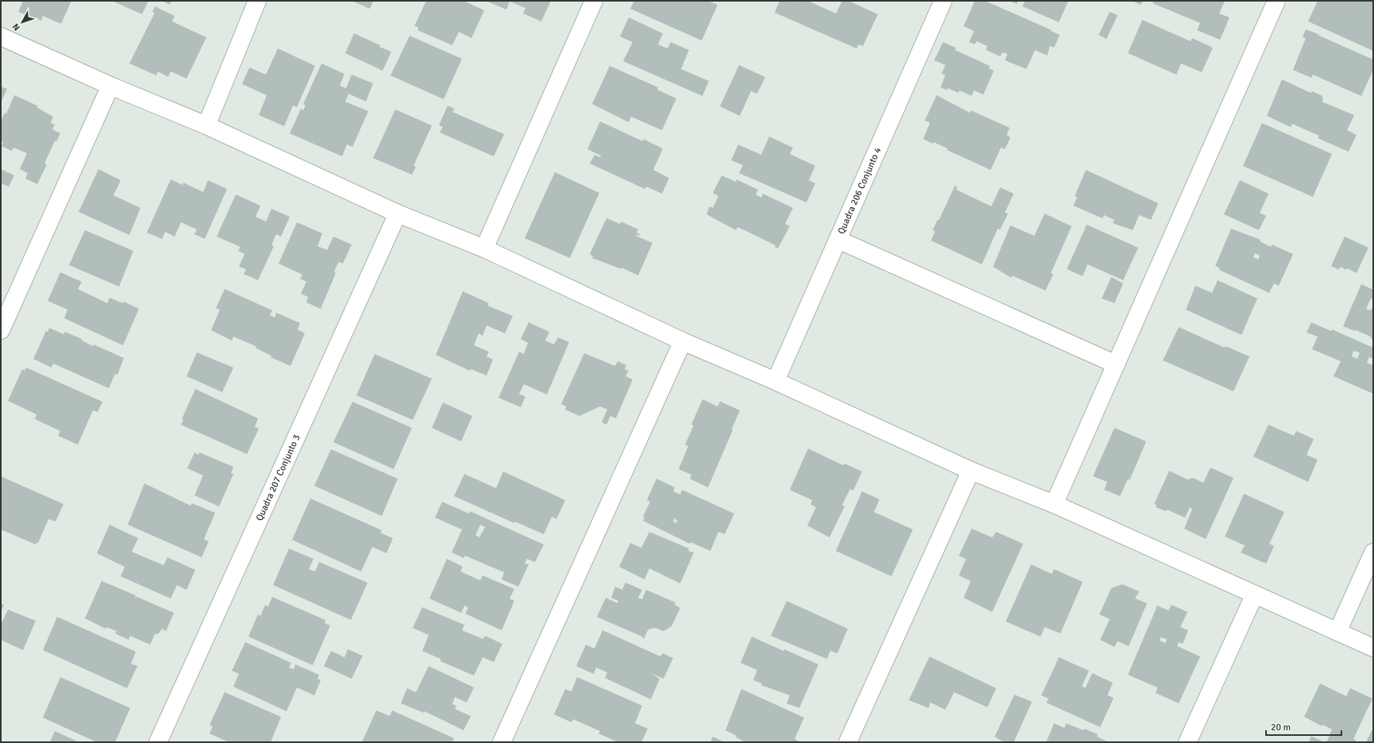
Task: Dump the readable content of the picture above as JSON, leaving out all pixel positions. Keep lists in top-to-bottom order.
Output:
{
  "streets": {
    "street": ["Quadra 206 Conjunto 4", "Quadra 207 Conjunto 3"]
  },
  "scale_bar": "20 m",
  "north": "bottom left"
}
